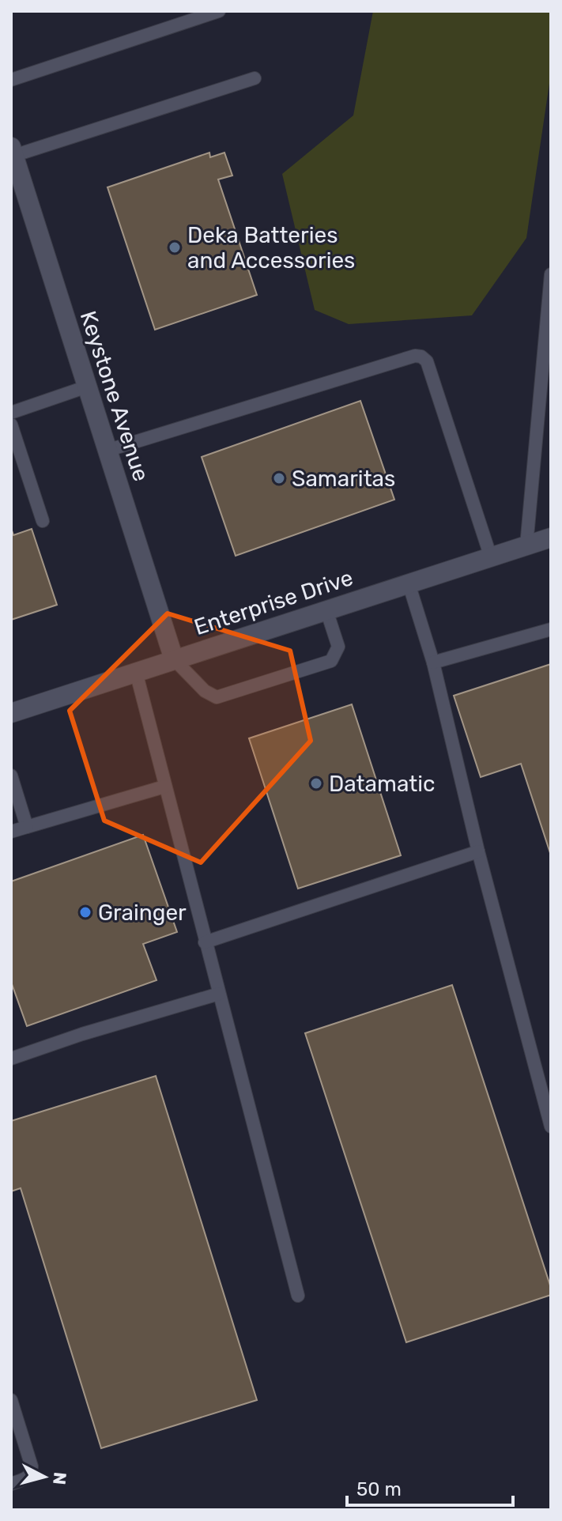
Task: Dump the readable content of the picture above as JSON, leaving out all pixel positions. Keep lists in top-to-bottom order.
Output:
{
  "streets": {
    "street": ["Keystone Avenue", "Enterprise Drive"]
  },
  "crossings": [
    ["Keystone Avenue", "Enterprise Drive"]
  ],
  "places": [
    "Deka Batteries and Accessories",
    "Samaritas",
    "Datamatic",
    "Grainger"
  ],
  "scale_bar": "50 m",
  "north": "right"
}
